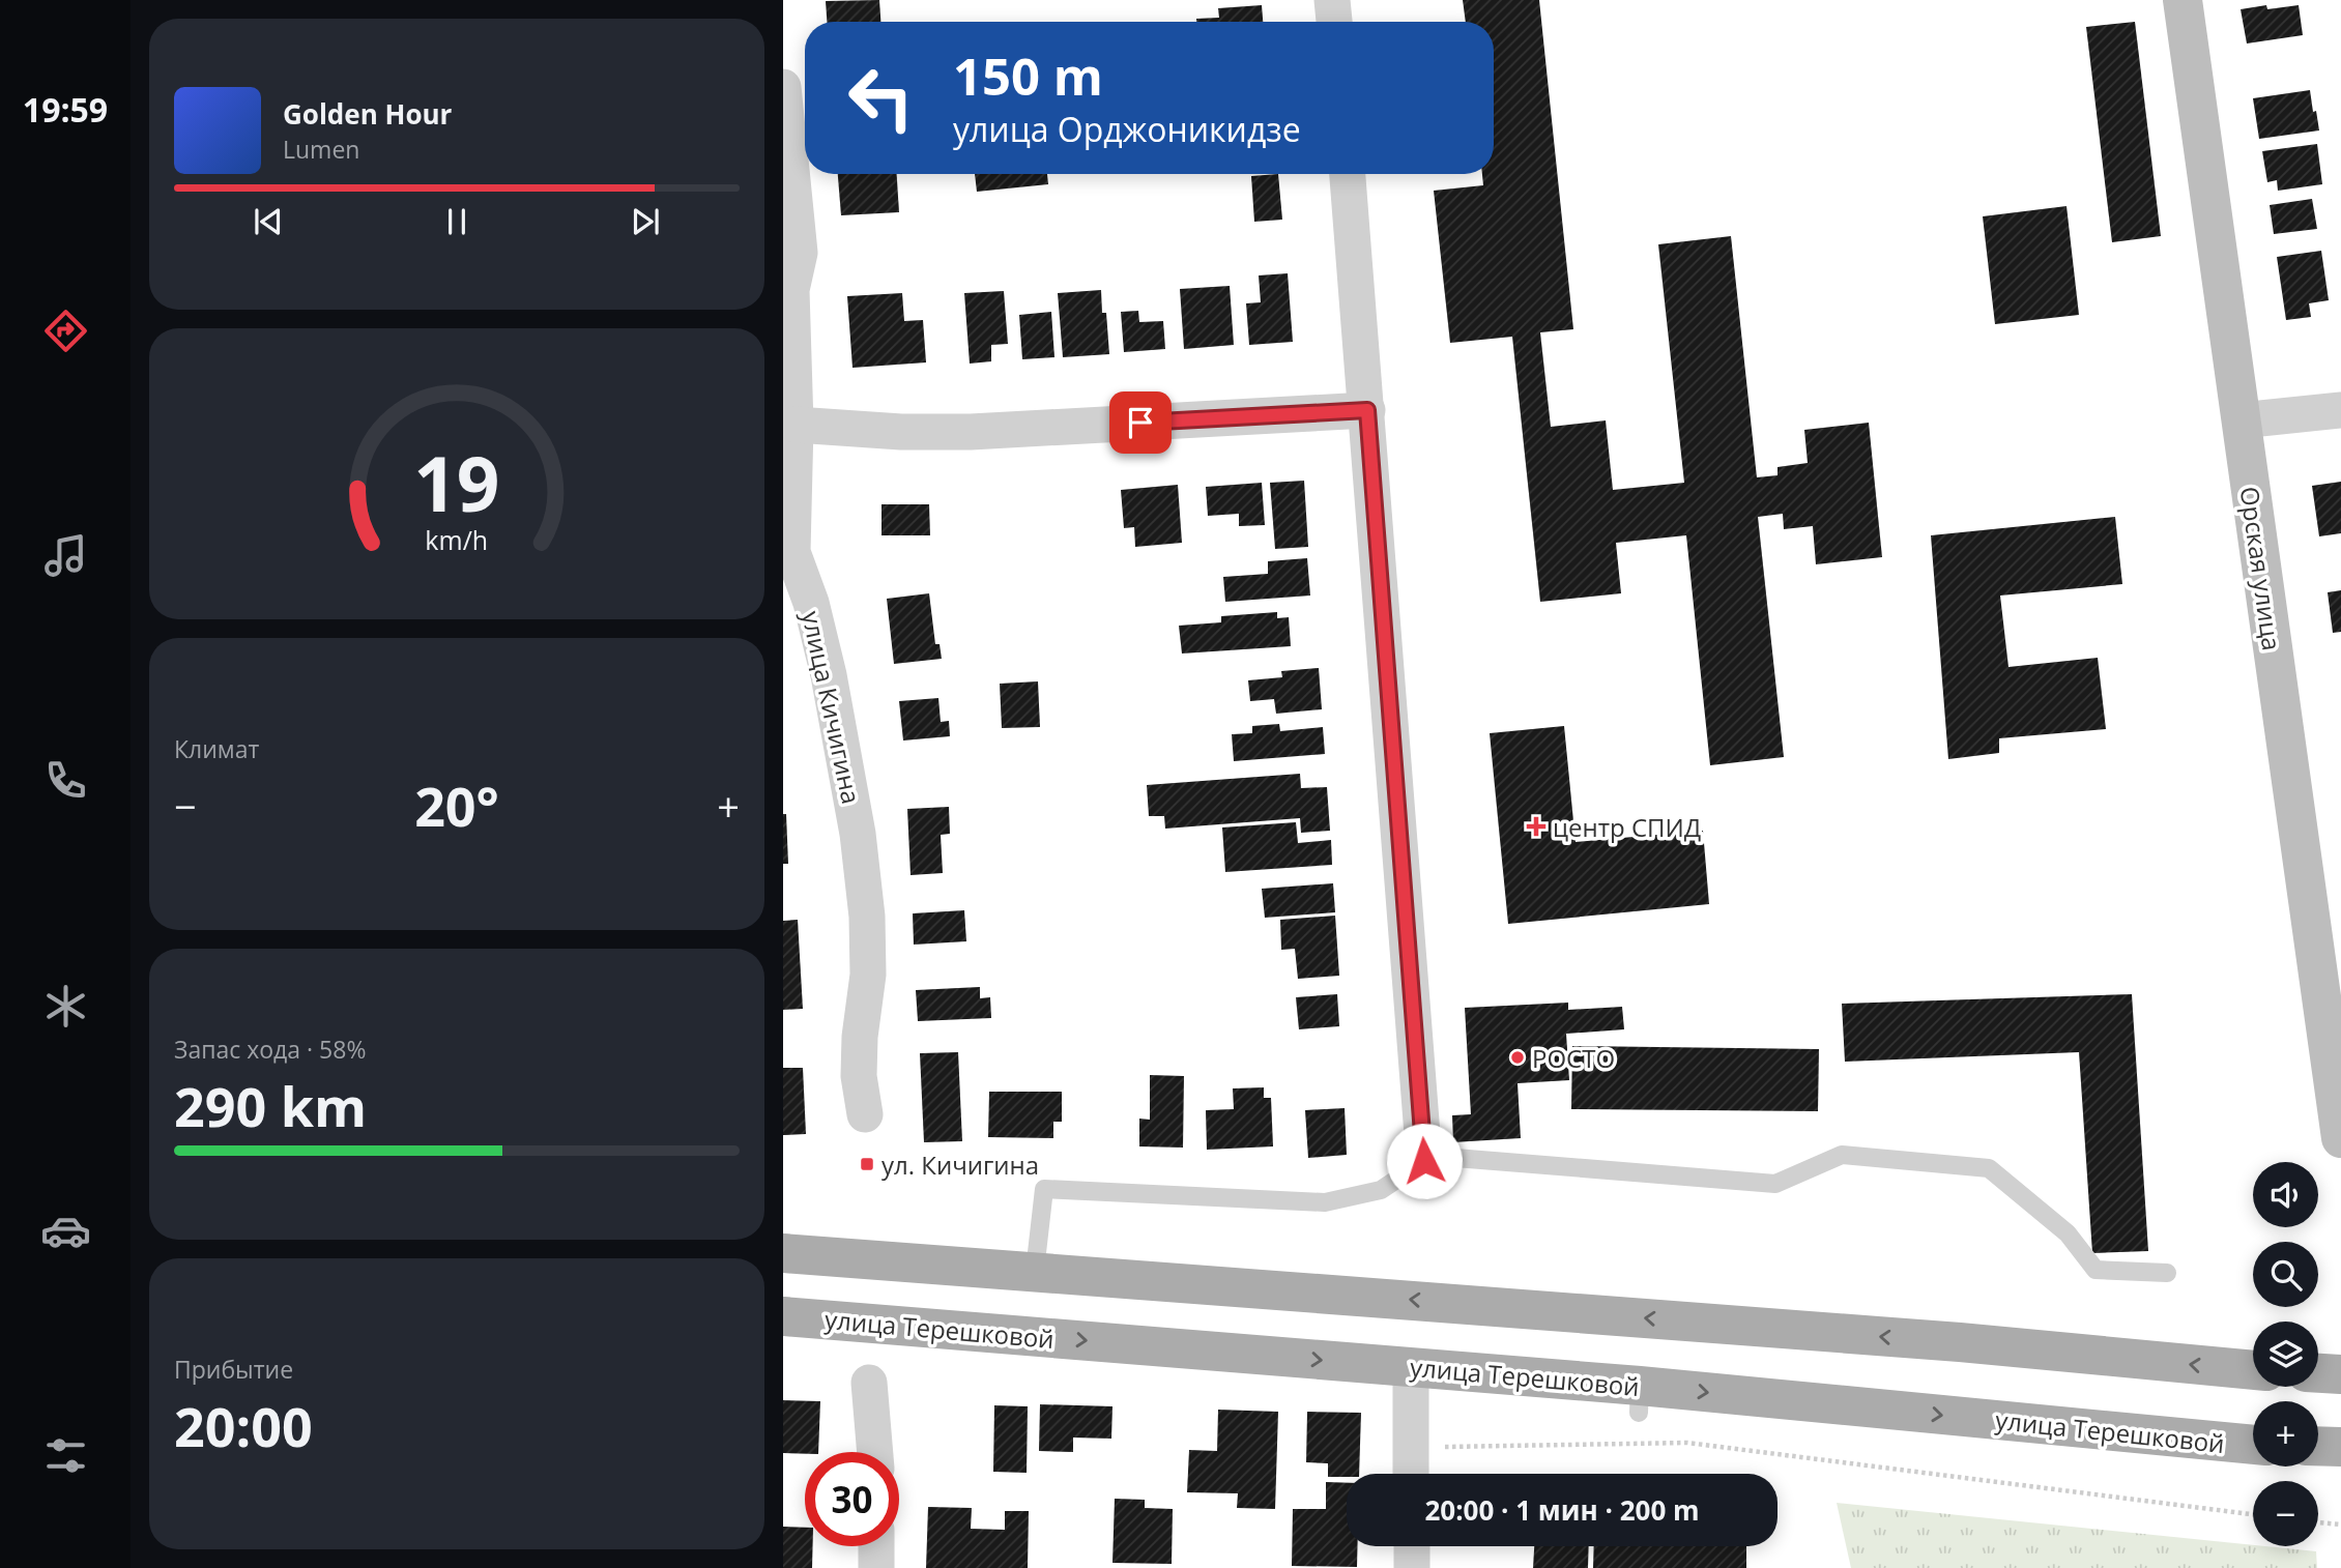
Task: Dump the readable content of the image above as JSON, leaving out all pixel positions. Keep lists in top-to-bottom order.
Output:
{
  "streets": {
    "main road": ["Орская улица", "улица Терешковой"],
    "street": ["улица Кичигина"]
  },
  "places": {
    "health": ["центр СПИД"],
    "other": ["РОСТО"],
    "transit": ["ул. Кичигина"]
  },
  "page": {
    "tabs": "19:59",
    "turn": ["150 m", "улица Орджоникидзе"],
    "song": ["Golden Hour", "Lumen"],
    "tile": [
      "Климат",
      ["Запас хода · 58%", "290 km"],
      ["Прибытие", "20:00"]
    ],
    "heat": ["−", "20°", "+"],
    "map_buttons": ["+", "−"],
    "limit": "30",
    "trip": "20:00 · 1 мин · 200 m",
    "gauge": ["19", "km/h"]
  }
}
